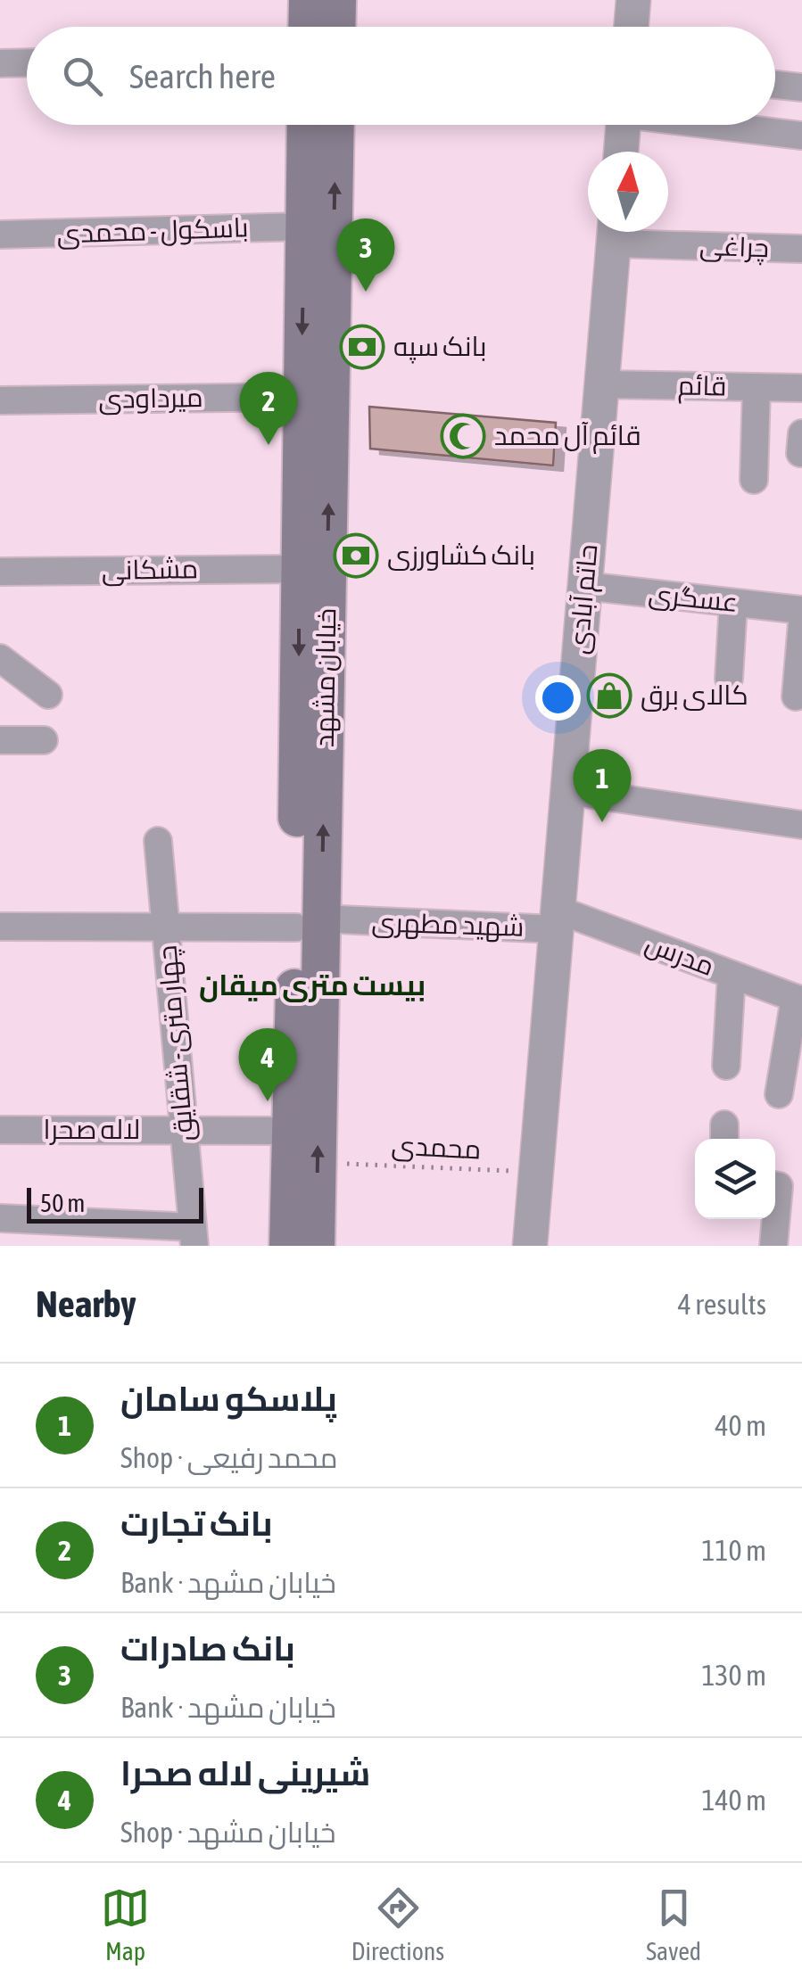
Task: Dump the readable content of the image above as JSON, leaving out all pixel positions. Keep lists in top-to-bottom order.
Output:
{
  "streets": {
    "main road": ["خیابان مشهد"],
    "street": [
      "باسکول - محمدی",
      "چراغی",
      "قائم",
      "میرداودی",
      "مشکانی",
      "عسگری",
      "حاتم آبادی",
      "شهید مطهری",
      "مدرس",
      "چهار متری- شقایق",
      "لاله صحرا"
    ],
    "path": ["محمدی"]
  },
  "crossings": [
    ["باسکول - محمدی", "خیابان مشهد"],
    ["قائم", "حاتم آبادی"],
    ["میرداودی", "خیابان مشهد"],
    ["مشکانی", "خیابان مشهد"],
    ["عسگری", "حاتم آبادی"],
    ["حاتم آبادی", "شهید مطهری"],
    ["حاتم آبادی", "مدرس"],
    ["حاتم آبادی", "محمدی"],
    ["خیابان مشهد", "لاله صحرا"],
    ["شهید مطهری", "مدرس"],
    ["چهار متری- شقایق", "لاله صحرا"]
  ],
  "districts": ["بیست متری میقان"],
  "places": {
    "bank": ["بانک سپه", "بانک کشاورزی"],
    "mosque": ["قائم آل محمد"],
    "shop": ["کالای برق"]
  },
  "scale_bar": "50 m",
  "north": "top",
  "page": {
    "search": "Search here",
    "pins": [
      "3",
      "2",
      "1",
      "4"
    ],
    "scale": "50 m",
    "heading": ["Nearby", "4 results"],
    "list": [
      {
        "mark": "1",
        "name": "پلاسکو سامان",
        "note": "Shop · محمد رفیعی",
        "value": "40 m"
      },
      {
        "mark": "2",
        "name": "بانک تجارت",
        "note": "Bank · خیابان مشهد",
        "value": "110 m"
      },
      {
        "mark": "3",
        "name": "بانک صادرات",
        "note": "Bank · خیابان مشهد",
        "value": "130 m"
      },
      {
        "mark": "4",
        "name": "شیرینی لاله صحرا",
        "note": "Shop · خیابان مشهد",
        "value": "140 m"
      }
    ],
    "nav": ["Map", "Directions", "Saved"]
  }
}
